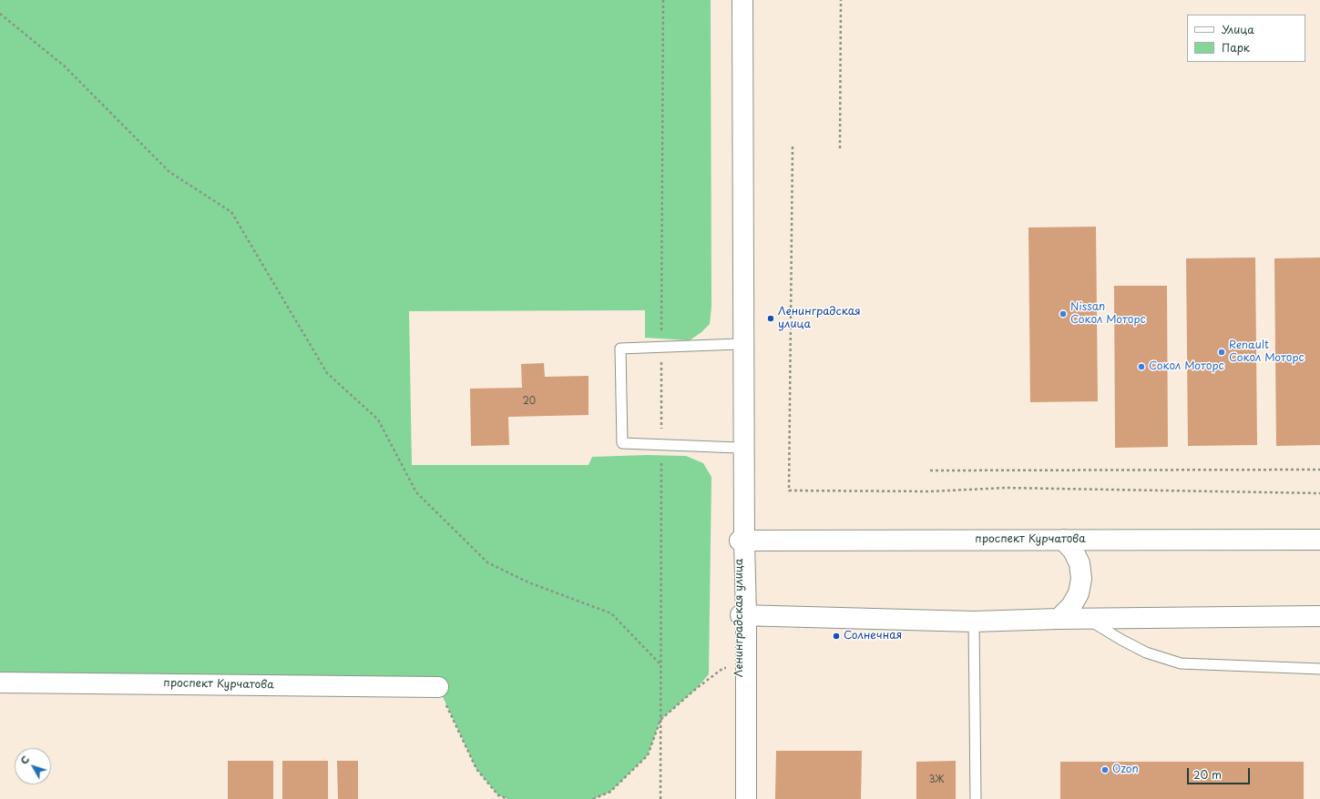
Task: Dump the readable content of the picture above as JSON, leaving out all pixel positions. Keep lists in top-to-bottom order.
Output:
{
  "streets": {
    "street": ["проспект Курчатова", "Ленинградская улица"]
  },
  "crossings": [
    ["проспект Курчатова", "Ленинградская улица"]
  ],
  "places": [
    "Nissan Сокол Моторс",
    "Ленинградская улица",
    "Renault Сокол Моторс",
    "Сокол Моторс",
    "Солнечная",
    "Ozon"
  ],
  "house_numbers": ["20", "3Ж"],
  "legend": ["Улица", "Парк"],
  "scale_bar": "20 m",
  "north": "top left"
}
